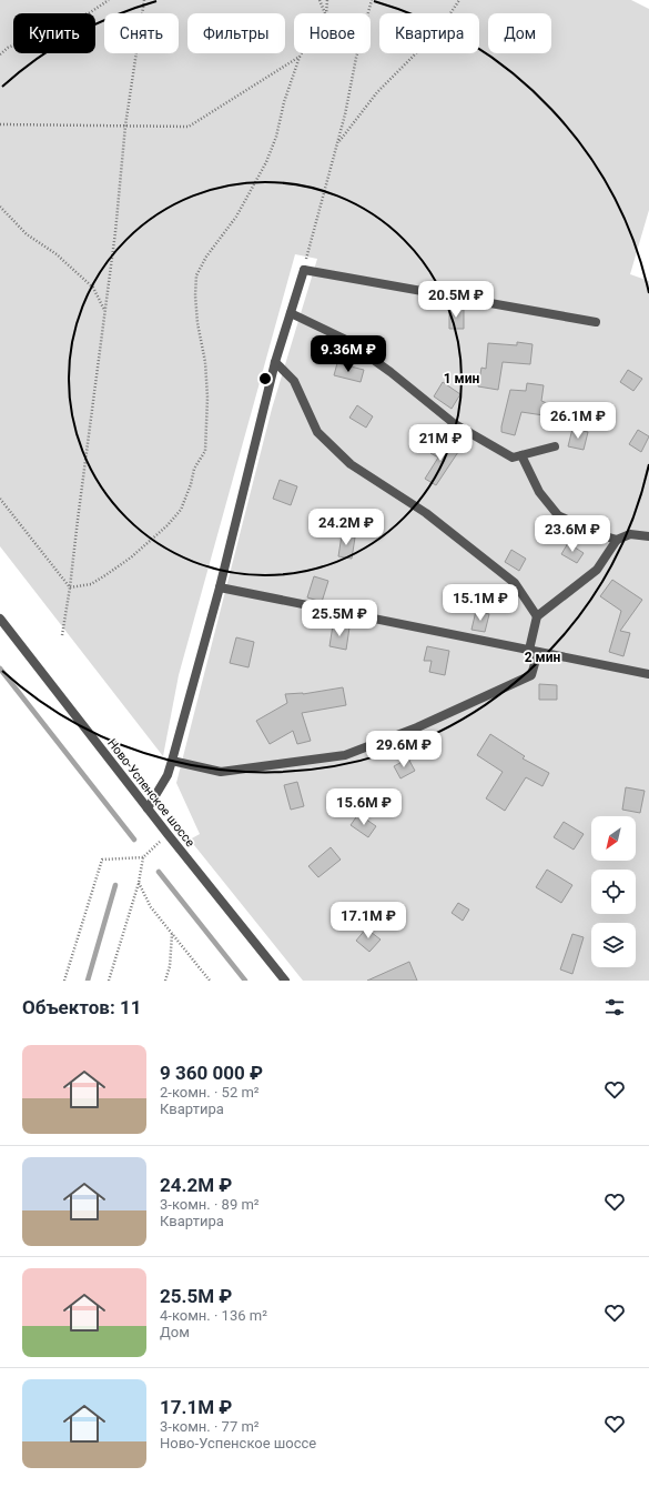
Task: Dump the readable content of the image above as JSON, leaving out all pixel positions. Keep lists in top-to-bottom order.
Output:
{
  "streets": {
    "street": ["Ново-Успенское шоссе"]
  },
  "north": "bottom left",
  "page": {
    "chip": [
      "Купить",
      "Снять",
      "Фильтры",
      "Новое",
      "Квартира",
      "Дом"
    ],
    "price": [
      "20.5M ₽",
      "9.36M ₽",
      "26.1M ₽",
      "21M ₽",
      "24.2M ₽",
      "23.6M ₽",
      "15.1M ₽",
      "25.5M ₽",
      "29.6M ₽",
      "15.6M ₽",
      "17.1M ₽"
    ],
    "heading": "Объектов: 11",
    "list": [
      {
        "name": "9 360 000 ₽",
        "note": "2-комн. · 52 m² · Квартира"
      },
      {
        "name": "24.2M ₽",
        "note": "3-комн. · 89 m² · Квартира"
      },
      {
        "name": "25.5M ₽",
        "note": "4-комн. · 136 m² · Дом"
      },
      {
        "name": "17.1M ₽",
        "note": "3-комн. · 77 m² · Ново-Успенское шоссе"
      }
    ]
  },
  "rings": ["1 мин", "2 мин"]
}
